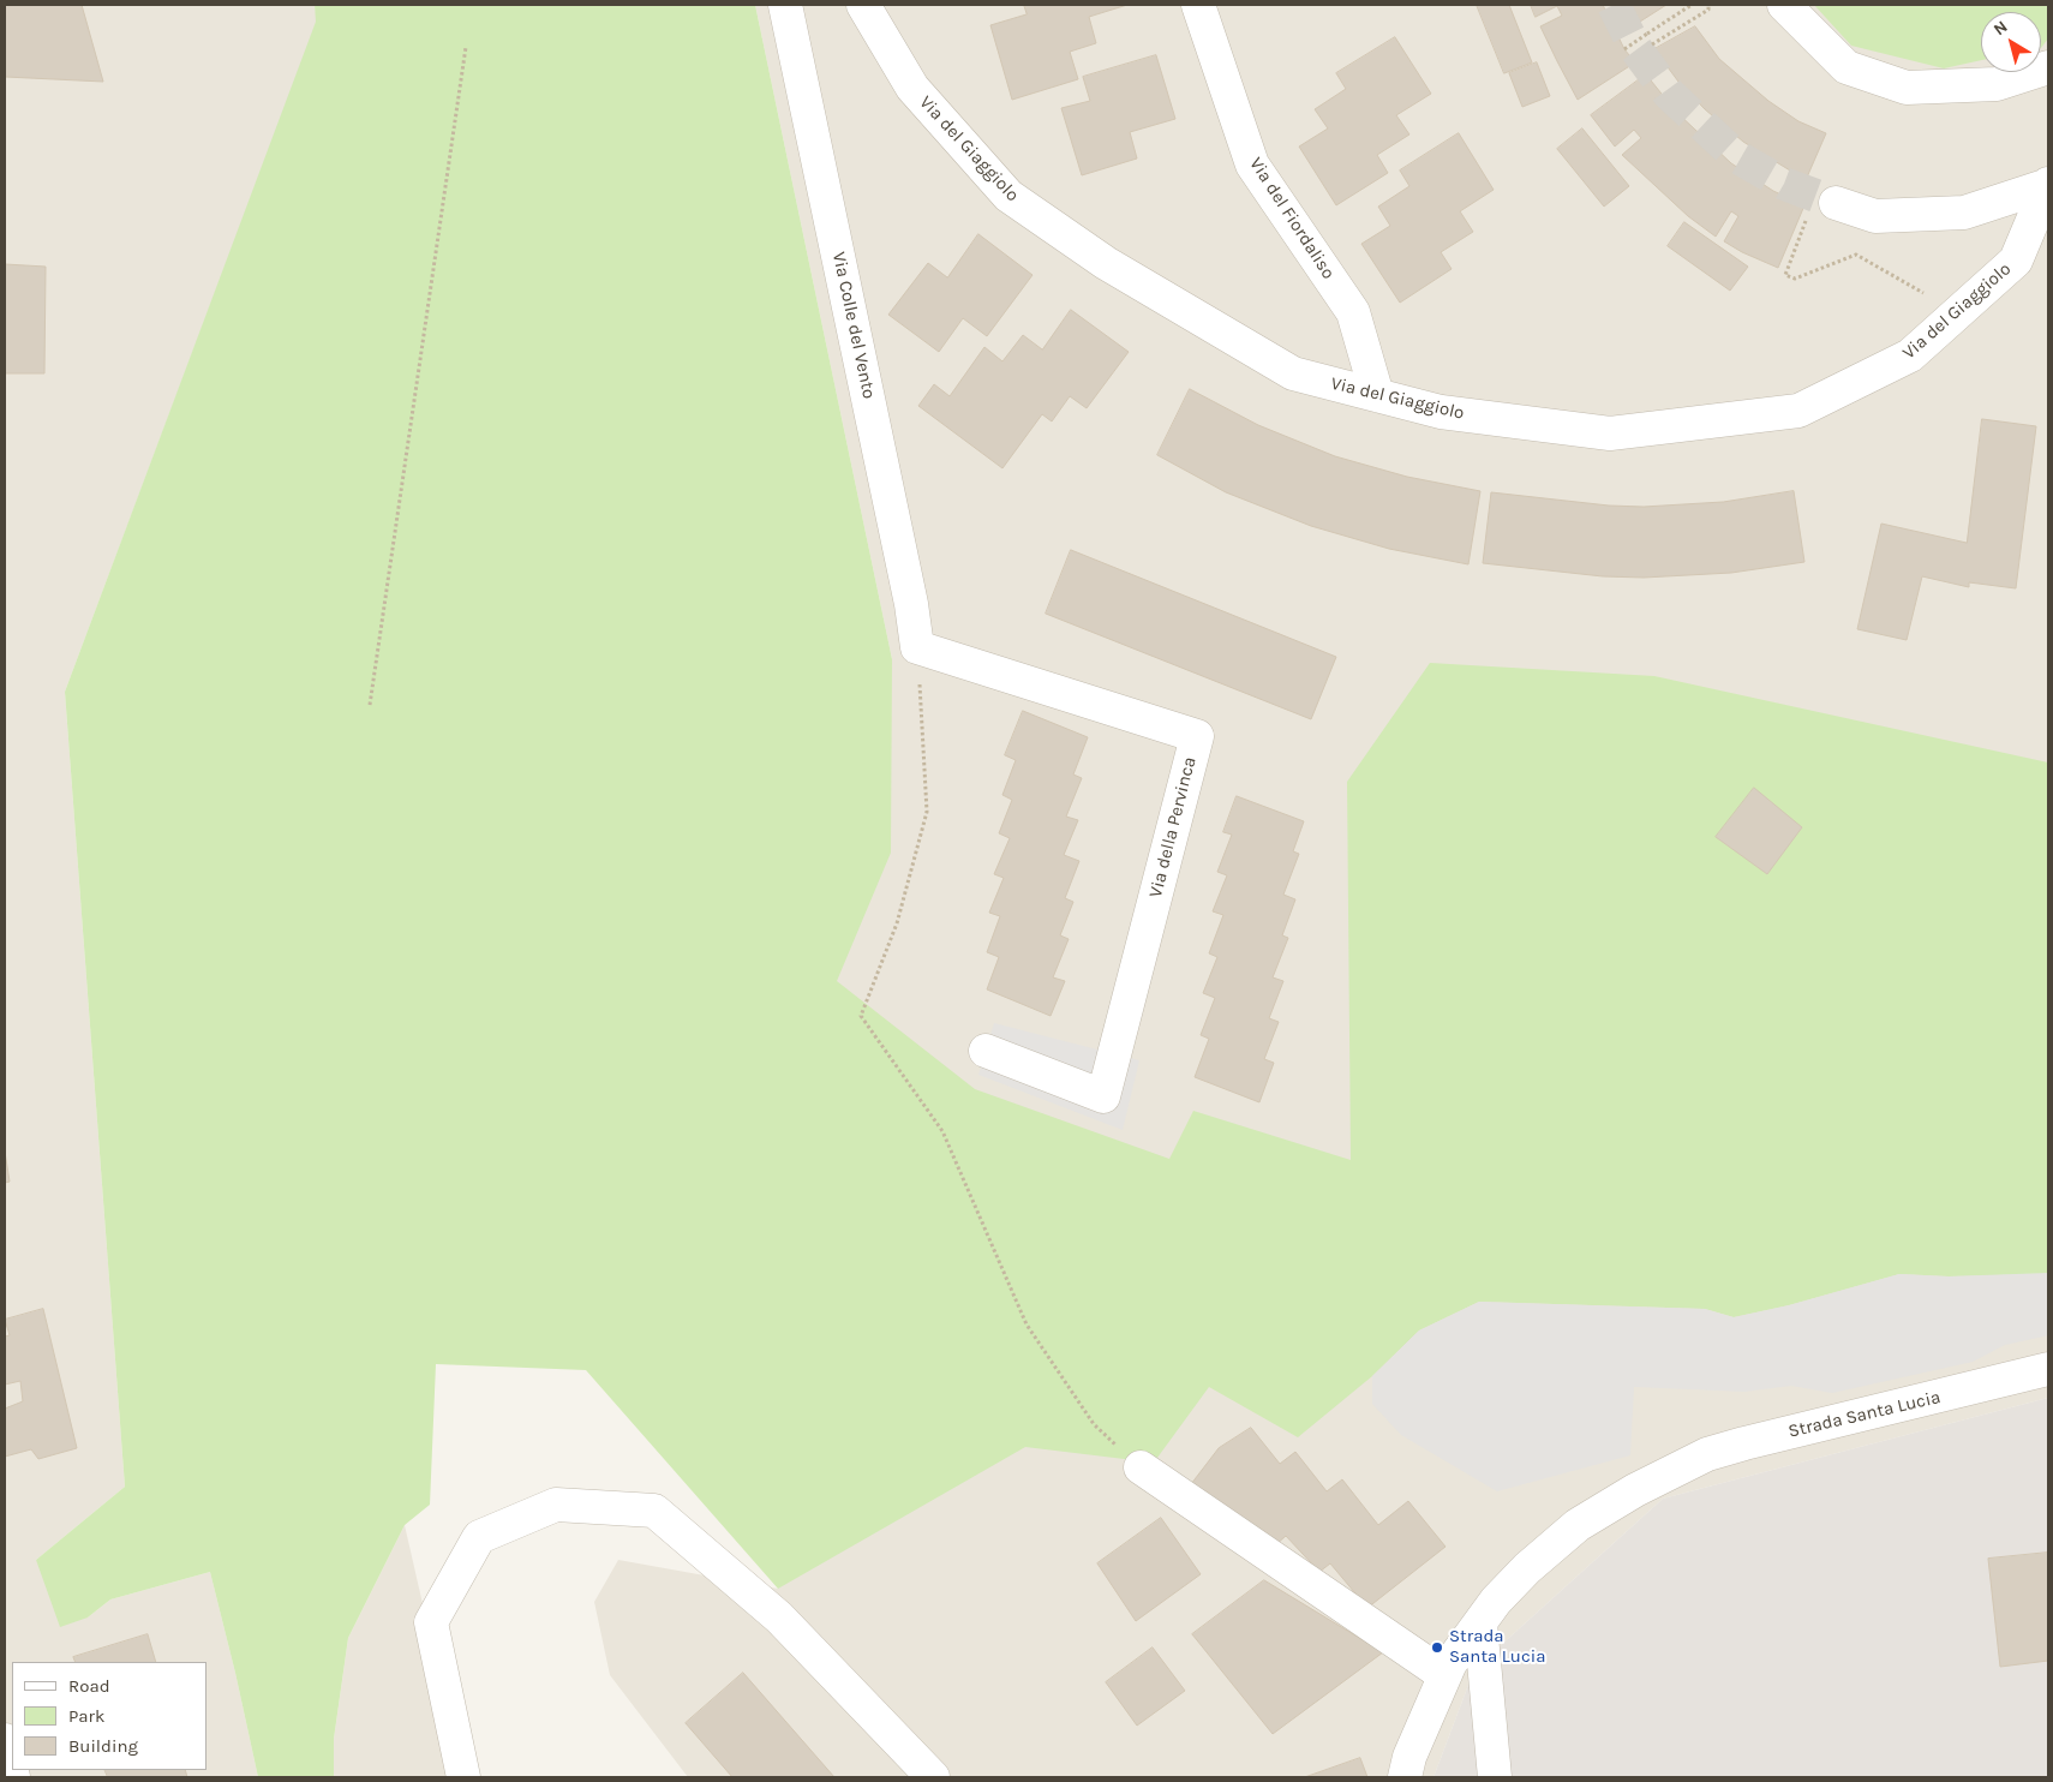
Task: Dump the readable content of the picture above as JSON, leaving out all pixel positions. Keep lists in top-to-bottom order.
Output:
{
  "streets": {
    "street": [
      "Via del Giaggiolo",
      "Via del Fiordaliso",
      "Via Colle del Vento",
      "Via della Pervinca",
      "Strada Santa Lucia"
    ]
  },
  "crossings": [
    ["Via del Giaggiolo", "Via del Fiordaliso"],
    ["Via Colle del Vento", "Via della Pervinca"]
  ],
  "places": ["Strada Santa Lucia"],
  "legend": ["Road", "Park", "Building"],
  "north": "top left"
}
